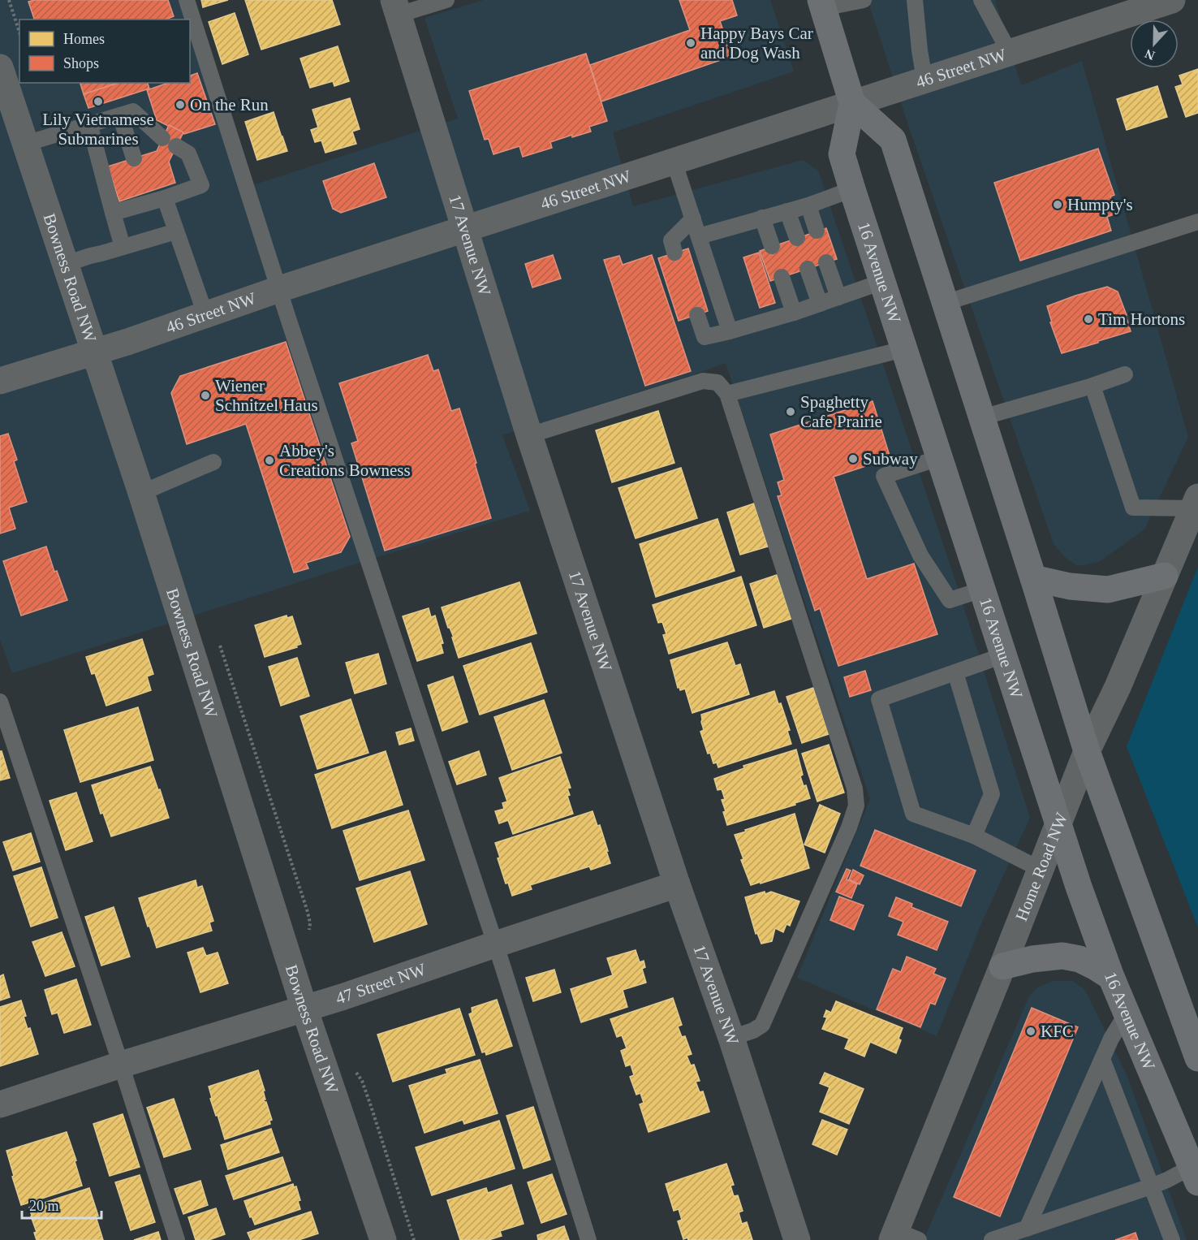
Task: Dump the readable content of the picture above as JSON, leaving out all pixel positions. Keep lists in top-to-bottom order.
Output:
{
  "streets": {
    "highway": ["16 Avenue NW"],
    "street": [
      "46 Street NW",
      "17 Avenue NW",
      "Bowness Road NW",
      "Home Road NW",
      "47 Street NW"
    ]
  },
  "crossings": [
    ["46 Street NW", "17 Avenue NW"],
    ["46 Street NW", "16 Avenue NW"],
    ["46 Street NW", "Bowness Road NW"],
    ["17 Avenue NW", "47 Street NW"],
    ["16 Avenue NW", "Home Road NW"],
    ["Bowness Road NW", "47 Street NW"]
  ],
  "places": [
    "Happy Bays Car and Dog Wash",
    "Lily Vietnamese Submarines",
    "On the Run",
    "Humpty's",
    "Tim Hortons",
    "Wiener Schnitzel Haus",
    "Spaghetty Cafe Prairie",
    "Subway",
    "Abbey's Creations Bowness",
    "KFC"
  ],
  "legend": ["Homes", "Shops"],
  "scale_bar": "20 m",
  "north": "bottom"
}
